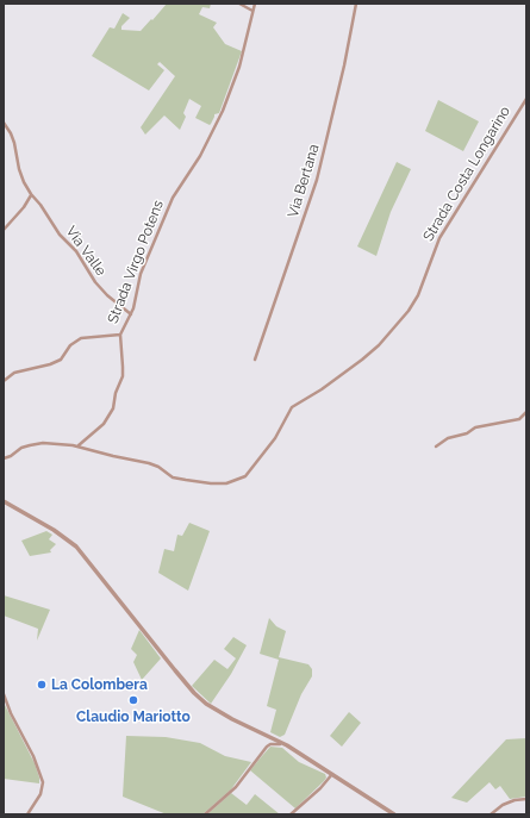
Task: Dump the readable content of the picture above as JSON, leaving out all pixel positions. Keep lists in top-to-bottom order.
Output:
{
  "streets": {
    "street": [
      "Strada Costa Longarino",
      "Via Bertana",
      "Via Valle",
      "Strada Virgo Potens"
    ]
  },
  "crossings": [
    ["Strada Costa Longarino", "Strada Virgo Potens"],
    ["Via Valle", "Strada Virgo Potens"]
  ],
  "places": ["La Colombera", "Claudio Mariotto"]
}
